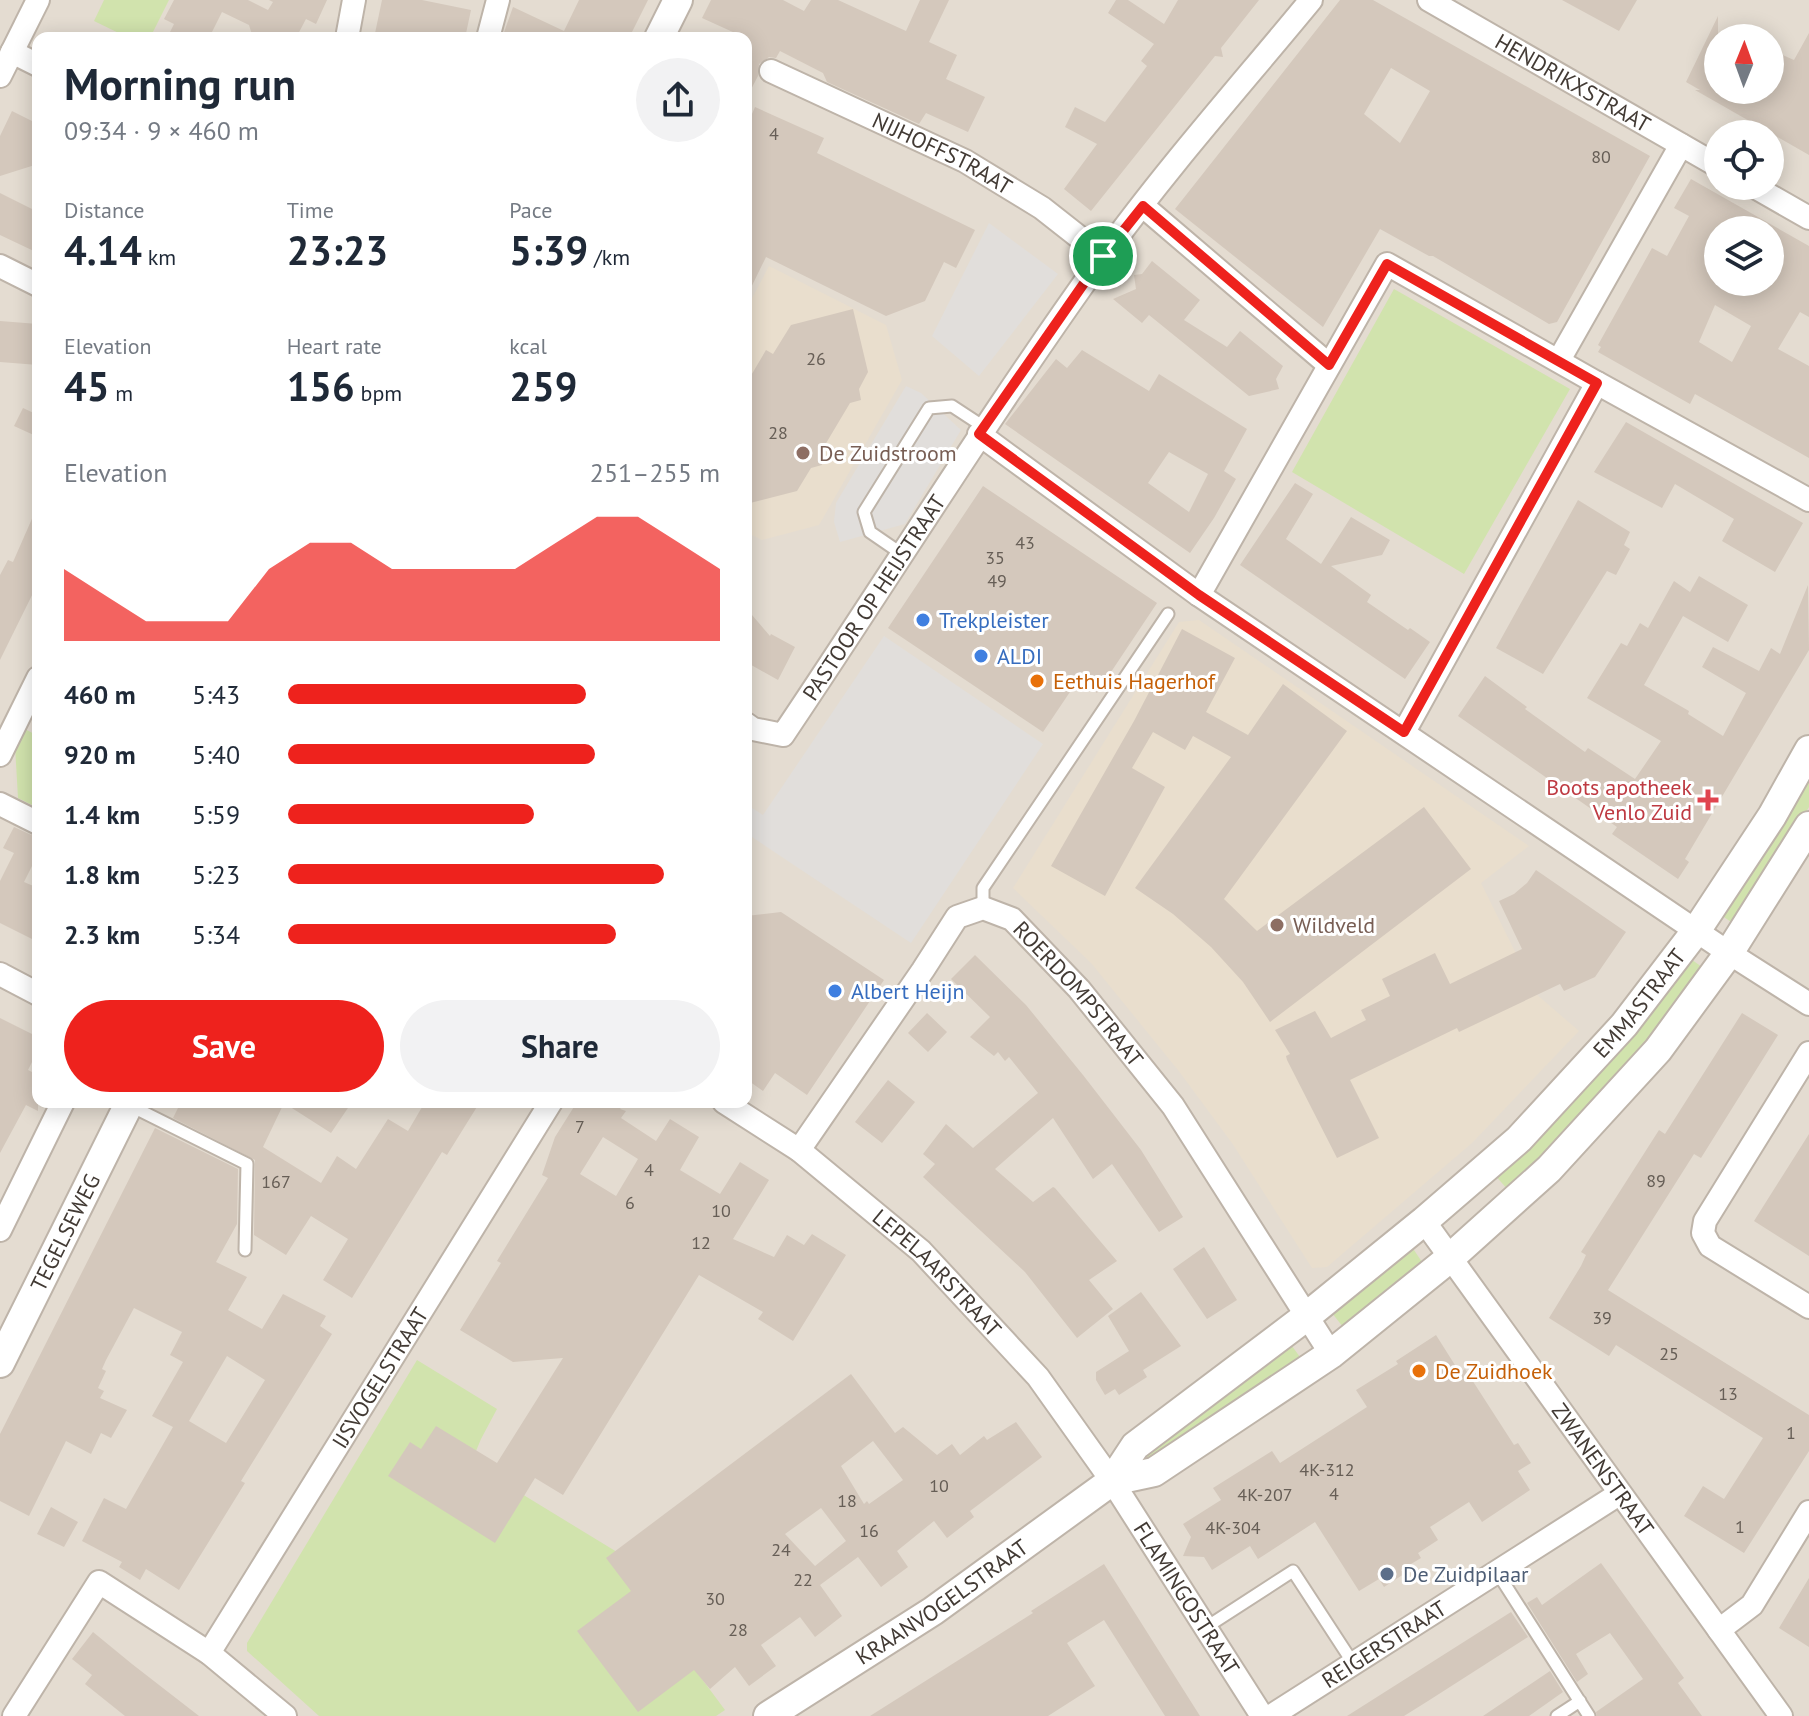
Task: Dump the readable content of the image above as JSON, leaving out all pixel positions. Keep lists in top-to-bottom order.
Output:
{
  "streets": {
    "street": [
      "HENDRIKXSTRAAT",
      "NIJHOFFSTRAAT",
      "PASTOOR OP HEIJSTRAAT",
      "ROERDOMPSTRAAT",
      "EMMASTRAAT",
      "TEGELSEWEG",
      "LEPELAARSTRAAT",
      "IJSVOGELSTRAAT",
      "ZWANENSTRAAT",
      "FLAMINGOSTRAAT",
      "KRAANVOGELSTRAAT",
      "REIGERSTRAAT"
    ]
  },
  "crossings": [
    ["NIJHOFFSTRAAT", "PASTOOR OP HEIJSTRAAT"],
    ["ROERDOMPSTRAAT", "KRAANVOGELSTRAAT"],
    ["EMMASTRAAT", "ZWANENSTRAAT"],
    ["EMMASTRAAT", "KRAANVOGELSTRAAT"],
    ["LEPELAARSTRAAT", "FLAMINGOSTRAAT"],
    ["LEPELAARSTRAAT", "KRAANVOGELSTRAAT"],
    ["ZWANENSTRAAT", "KRAANVOGELSTRAAT"],
    ["ZWANENSTRAAT", "REIGERSTRAAT"],
    ["FLAMINGOSTRAAT", "KRAANVOGELSTRAAT"]
  ],
  "places": {
    "other": [
      "De Zuidstroom",
      "Trekpleister",
      "ALDI",
      "Eethuis Hagerhof",
      "Wildveld",
      "Albert Heijn",
      "De Zuidhoek",
      "De Zuidpilaar"
    ],
    "health": ["Boots apotheek Venlo Zuid"]
  },
  "house_numbers": [
    "4",
    "80",
    "26",
    "28",
    "43",
    "35",
    "49",
    "7",
    "4",
    "89",
    "167",
    "6",
    "10",
    "12",
    "39",
    "25",
    "13",
    "1",
    "4K-312",
    "10",
    "4",
    "4K-207",
    "18",
    "1",
    "4K-304",
    "16",
    "24",
    "22",
    "30",
    "28"
  ],
  "north": "top",
  "page": {
    "heading": ["Morning run", "09:34 · 9 × 460 m"],
    "stats": [
      ["Distance", "4.14 km"],
      ["Time", "23:23"],
      ["Pace", "5:39 /km"],
      ["Elevation", "45 m"],
      ["Heart rate", "156 bpm"],
      ["kcal", "259"]
    ],
    "chart": ["Elevation", "251–255 m"],
    "list": [
      {
        "name": "460 m",
        "note": "5:43"
      },
      {
        "name": "920 m",
        "note": "5:40"
      },
      {
        "name": "1.4 km",
        "note": "5:59"
      },
      {
        "name": "1.8 km",
        "note": "5:23"
      },
      {
        "name": "2.3 km",
        "note": "5:34"
      }
    ],
    "buttons": ["Save", "Share"]
  }
}
